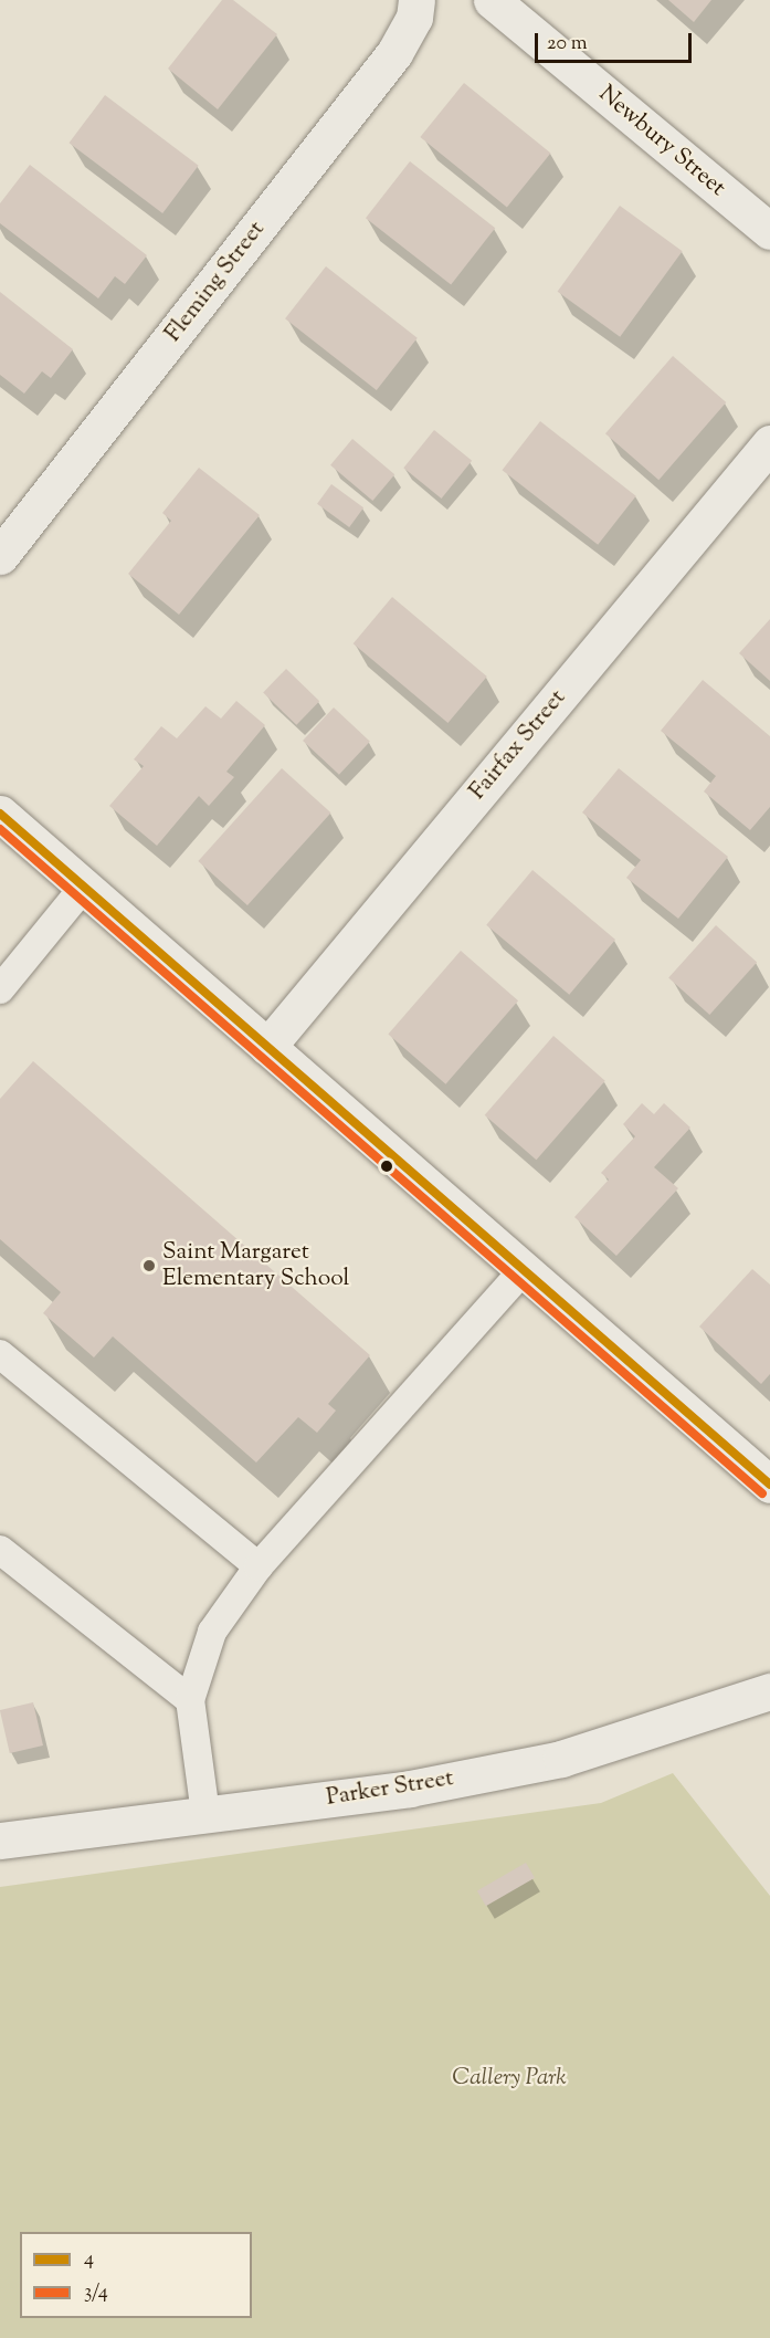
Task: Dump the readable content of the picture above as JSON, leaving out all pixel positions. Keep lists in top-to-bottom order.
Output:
{
  "streets": {
    "street": [
      "Newbury Street",
      "Fleming Street",
      "Fairfax Street",
      "Parker Street"
    ]
  },
  "parks": ["Callery Park"],
  "places": ["Saint Margaret Elementary School"],
  "lines": ["transit line 4", "transit line 3/4"],
  "legend": ["4", "3/4"],
  "scale_bar": "20 m"
}
